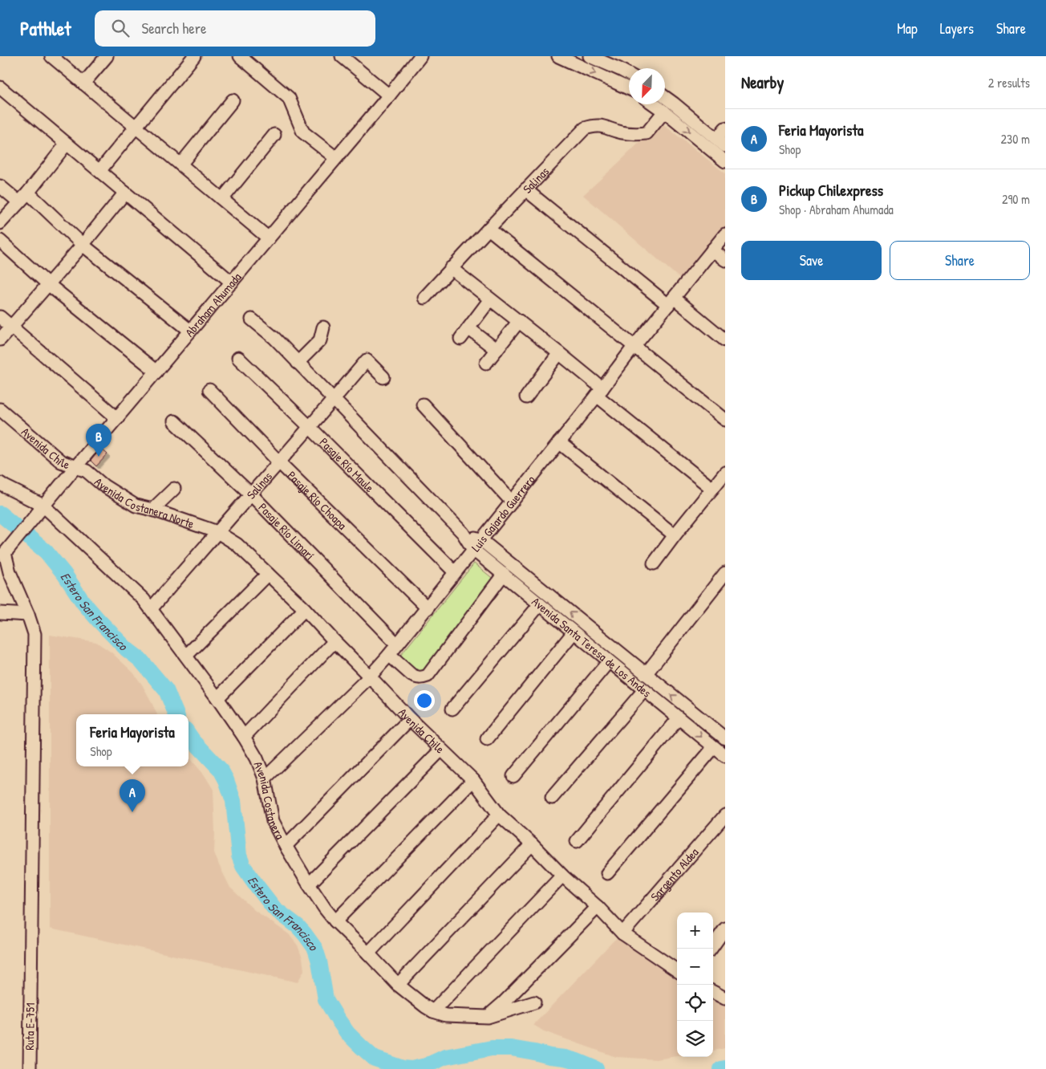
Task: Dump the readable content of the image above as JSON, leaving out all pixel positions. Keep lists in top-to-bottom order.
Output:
{
  "streets": {
    "street": [
      "Salinas",
      "Abraham Ahumada",
      "Avenida Chile",
      "Pasaje Río Maule",
      "Pasaje Río Choapa",
      "Avenida Costanera Norte",
      "Luis Gajardo Guerrero",
      "Pasaje Río Limarí",
      "Avenida Santa Teresa de Los Andes",
      "Avenida Costanera",
      "Sargento Aldea",
      "Ruta E-751"
    ]
  },
  "crossings": [
    ["Salinas", "Avenida Chile"],
    ["Salinas", "Pasaje Río Maule"],
    ["Salinas", "Pasaje Río Choapa"],
    ["Salinas", "Avenida Costanera Norte"],
    ["Salinas", "Pasaje Río Limarí"],
    ["Salinas", "Avenida Santa Teresa de Los Andes"],
    ["Salinas", "Avenida Costanera"],
    ["Abraham Ahumada", "Avenida Chile"],
    ["Abraham Ahumada", "Avenida Costanera Norte"],
    ["Abraham Ahumada", "Avenida Costanera"],
    ["Abraham Ahumada", "Ruta E-751"],
    ["Avenida Chile", "Avenida Costanera Norte"],
    ["Avenida Chile", "Luis Gajardo Guerrero"],
    ["Avenida Chile", "Sargento Aldea"],
    ["Pasaje Río Maule", "Luis Gajardo Guerrero"],
    ["Pasaje Río Choapa", "Luis Gajardo Guerrero"],
    ["Luis Gajardo Guerrero", "Pasaje Río Limarí"],
    ["Luis Gajardo Guerrero", "Avenida Santa Teresa de Los Andes"],
    ["Luis Gajardo Guerrero", "Avenida Costanera"]
  ],
  "water": ["Estero San Francisco"],
  "north": "bottom left",
  "page": {
    "header": "Pathlet",
    "search": "Search here",
    "nav": ["Map", "Layers", "Share"],
    "heading": ["Nearby", "2 results"],
    "list": [
      {
        "mark": "A",
        "name": "Feria Mayorista",
        "note": "Shop",
        "value": "230 m"
      },
      {
        "mark": "B",
        "name": "Pickup Chilexpress",
        "note": "Shop · Abraham Ahumada",
        "value": "290 m"
      }
    ],
    "buttons": ["Save", "Share"],
    "pins": ["B", "A"],
    "popup": ["Feria Mayorista", "Shop"],
    "map_buttons": ["+", "−"]
  }
}
